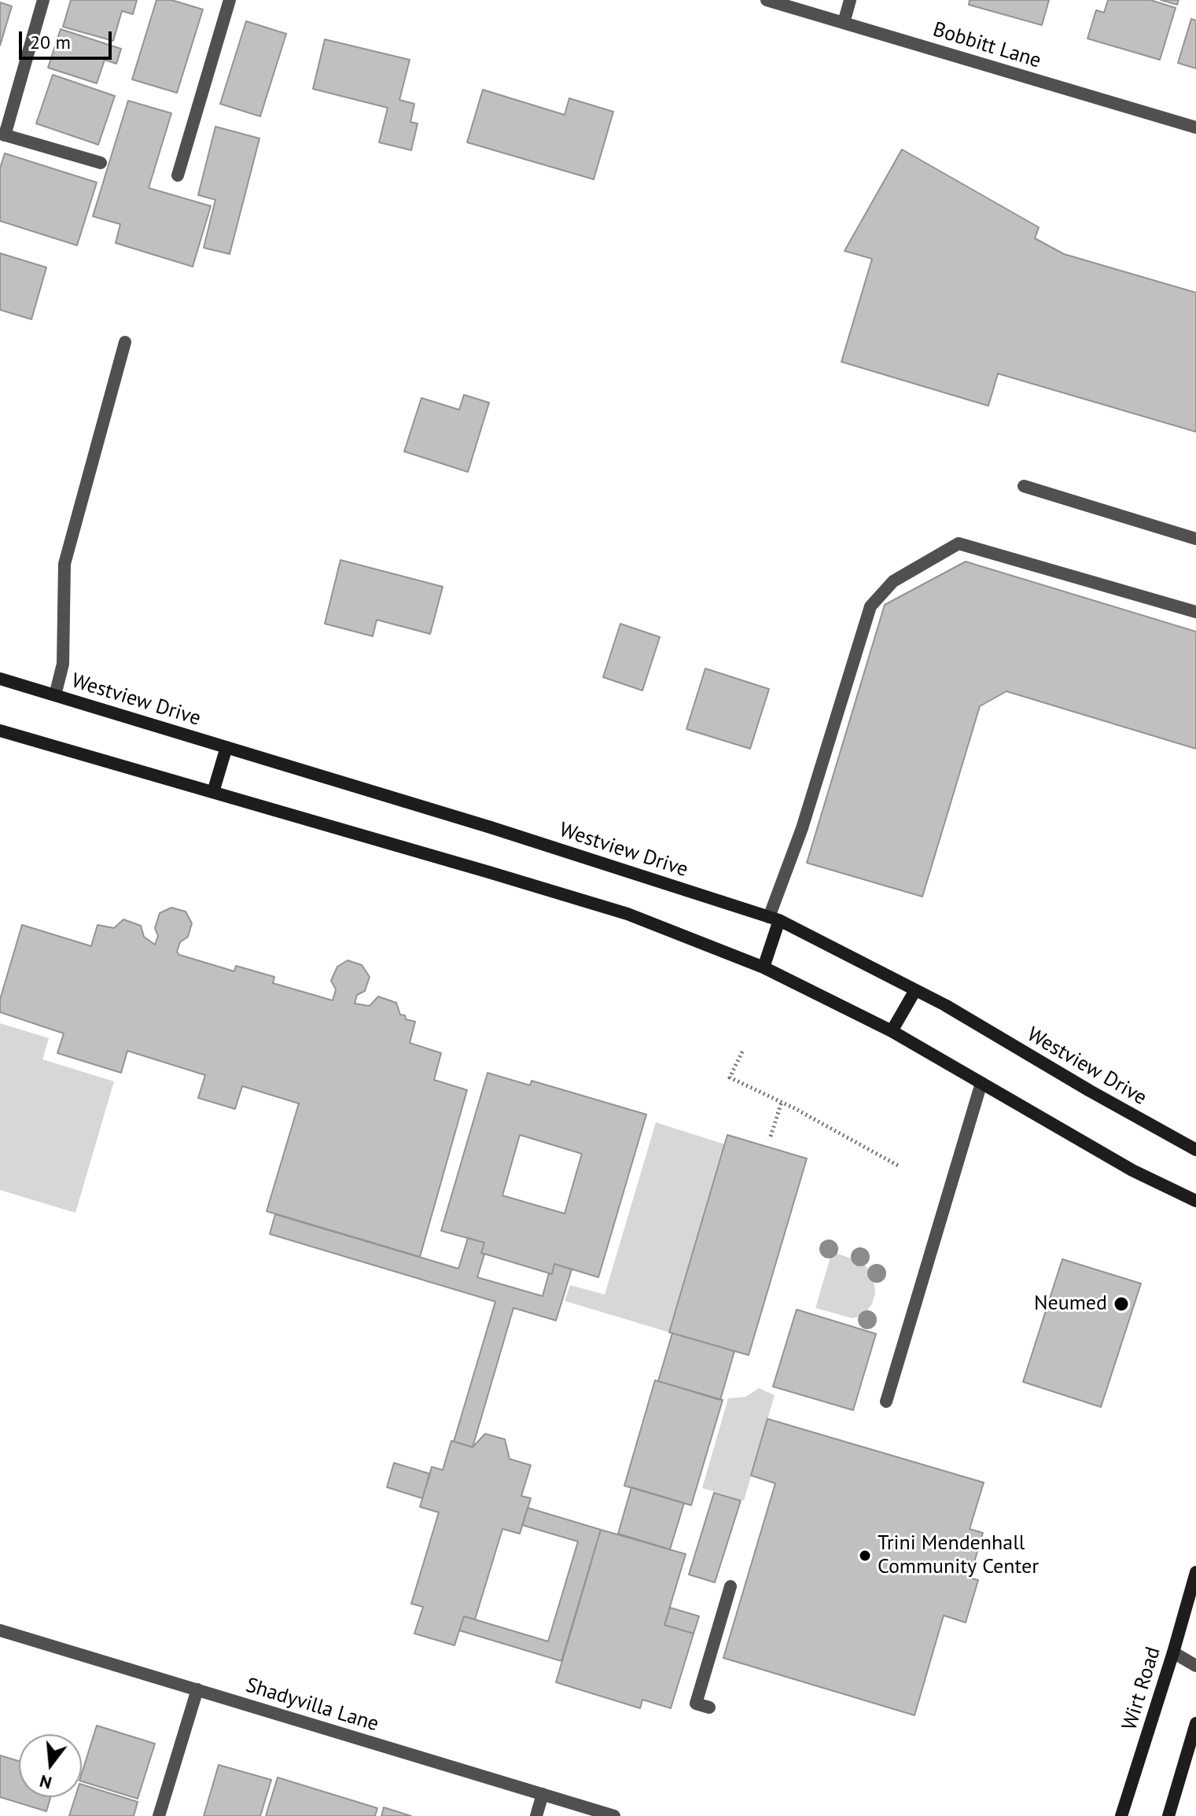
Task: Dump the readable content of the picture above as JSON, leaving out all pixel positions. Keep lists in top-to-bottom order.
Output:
{
  "streets": {
    "main road": ["Westview Drive", "Wirt Road"],
    "street": ["Bobbitt Lane", "Shadyvilla Lane"]
  },
  "places": ["Neumed", "Trini Mendenhall Community Center"],
  "scale_bar": "20 m",
  "north": "bottom"
}
